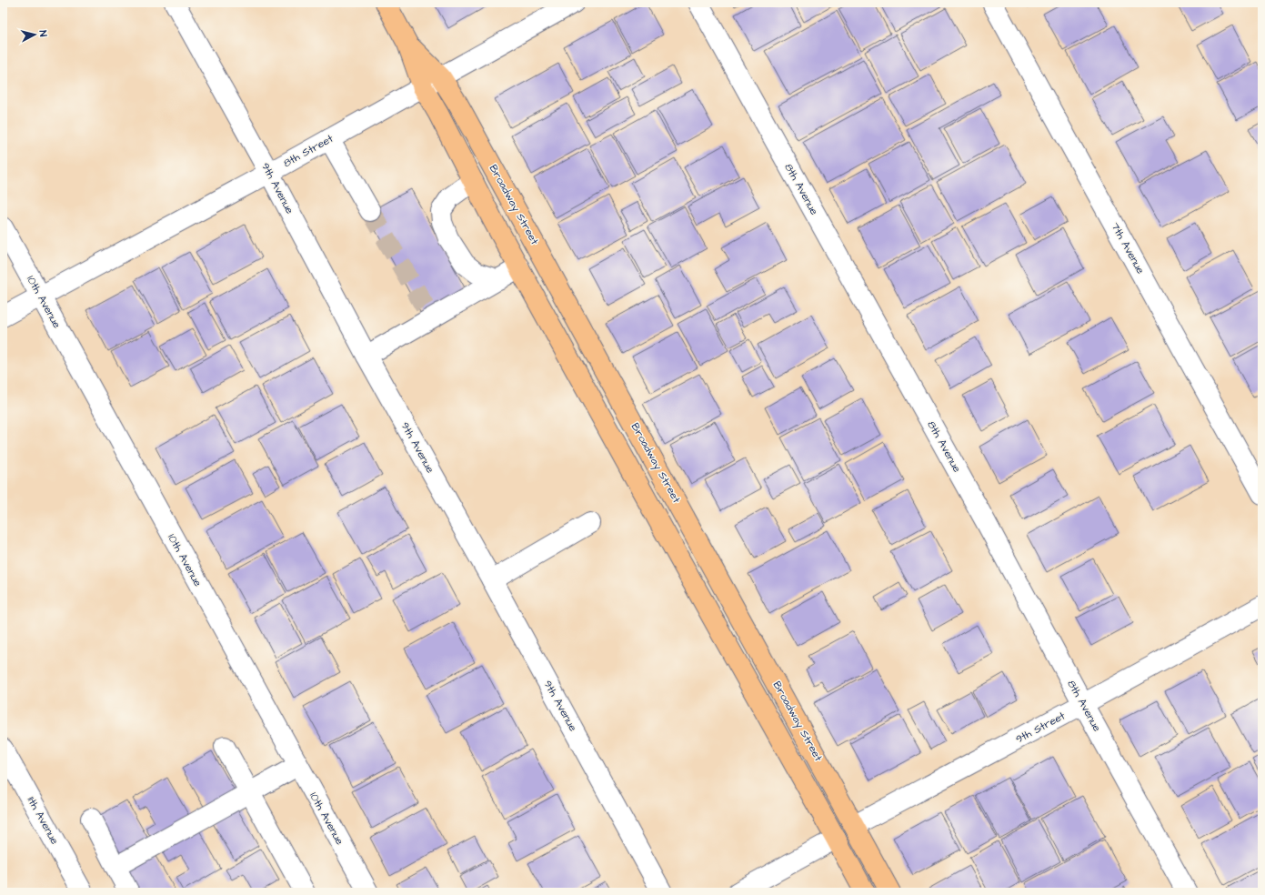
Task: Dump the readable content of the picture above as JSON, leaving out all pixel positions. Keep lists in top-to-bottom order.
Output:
{
  "streets": {
    "main road": ["Broadway Street"],
    "street": [
      "8th Street",
      "9th Avenue",
      "8th Avenue",
      "7th Avenue",
      "10th Avenue",
      "9th Street",
      "11th Avenue"
    ]
  },
  "crossings": [
    ["8th Street", "9th Avenue"],
    ["8th Street", "Broadway Street"],
    ["8th Street", "10th Avenue"],
    ["8th Avenue", "9th Street"],
    ["Broadway Street", "9th Street"]
  ],
  "north": "right"
}
